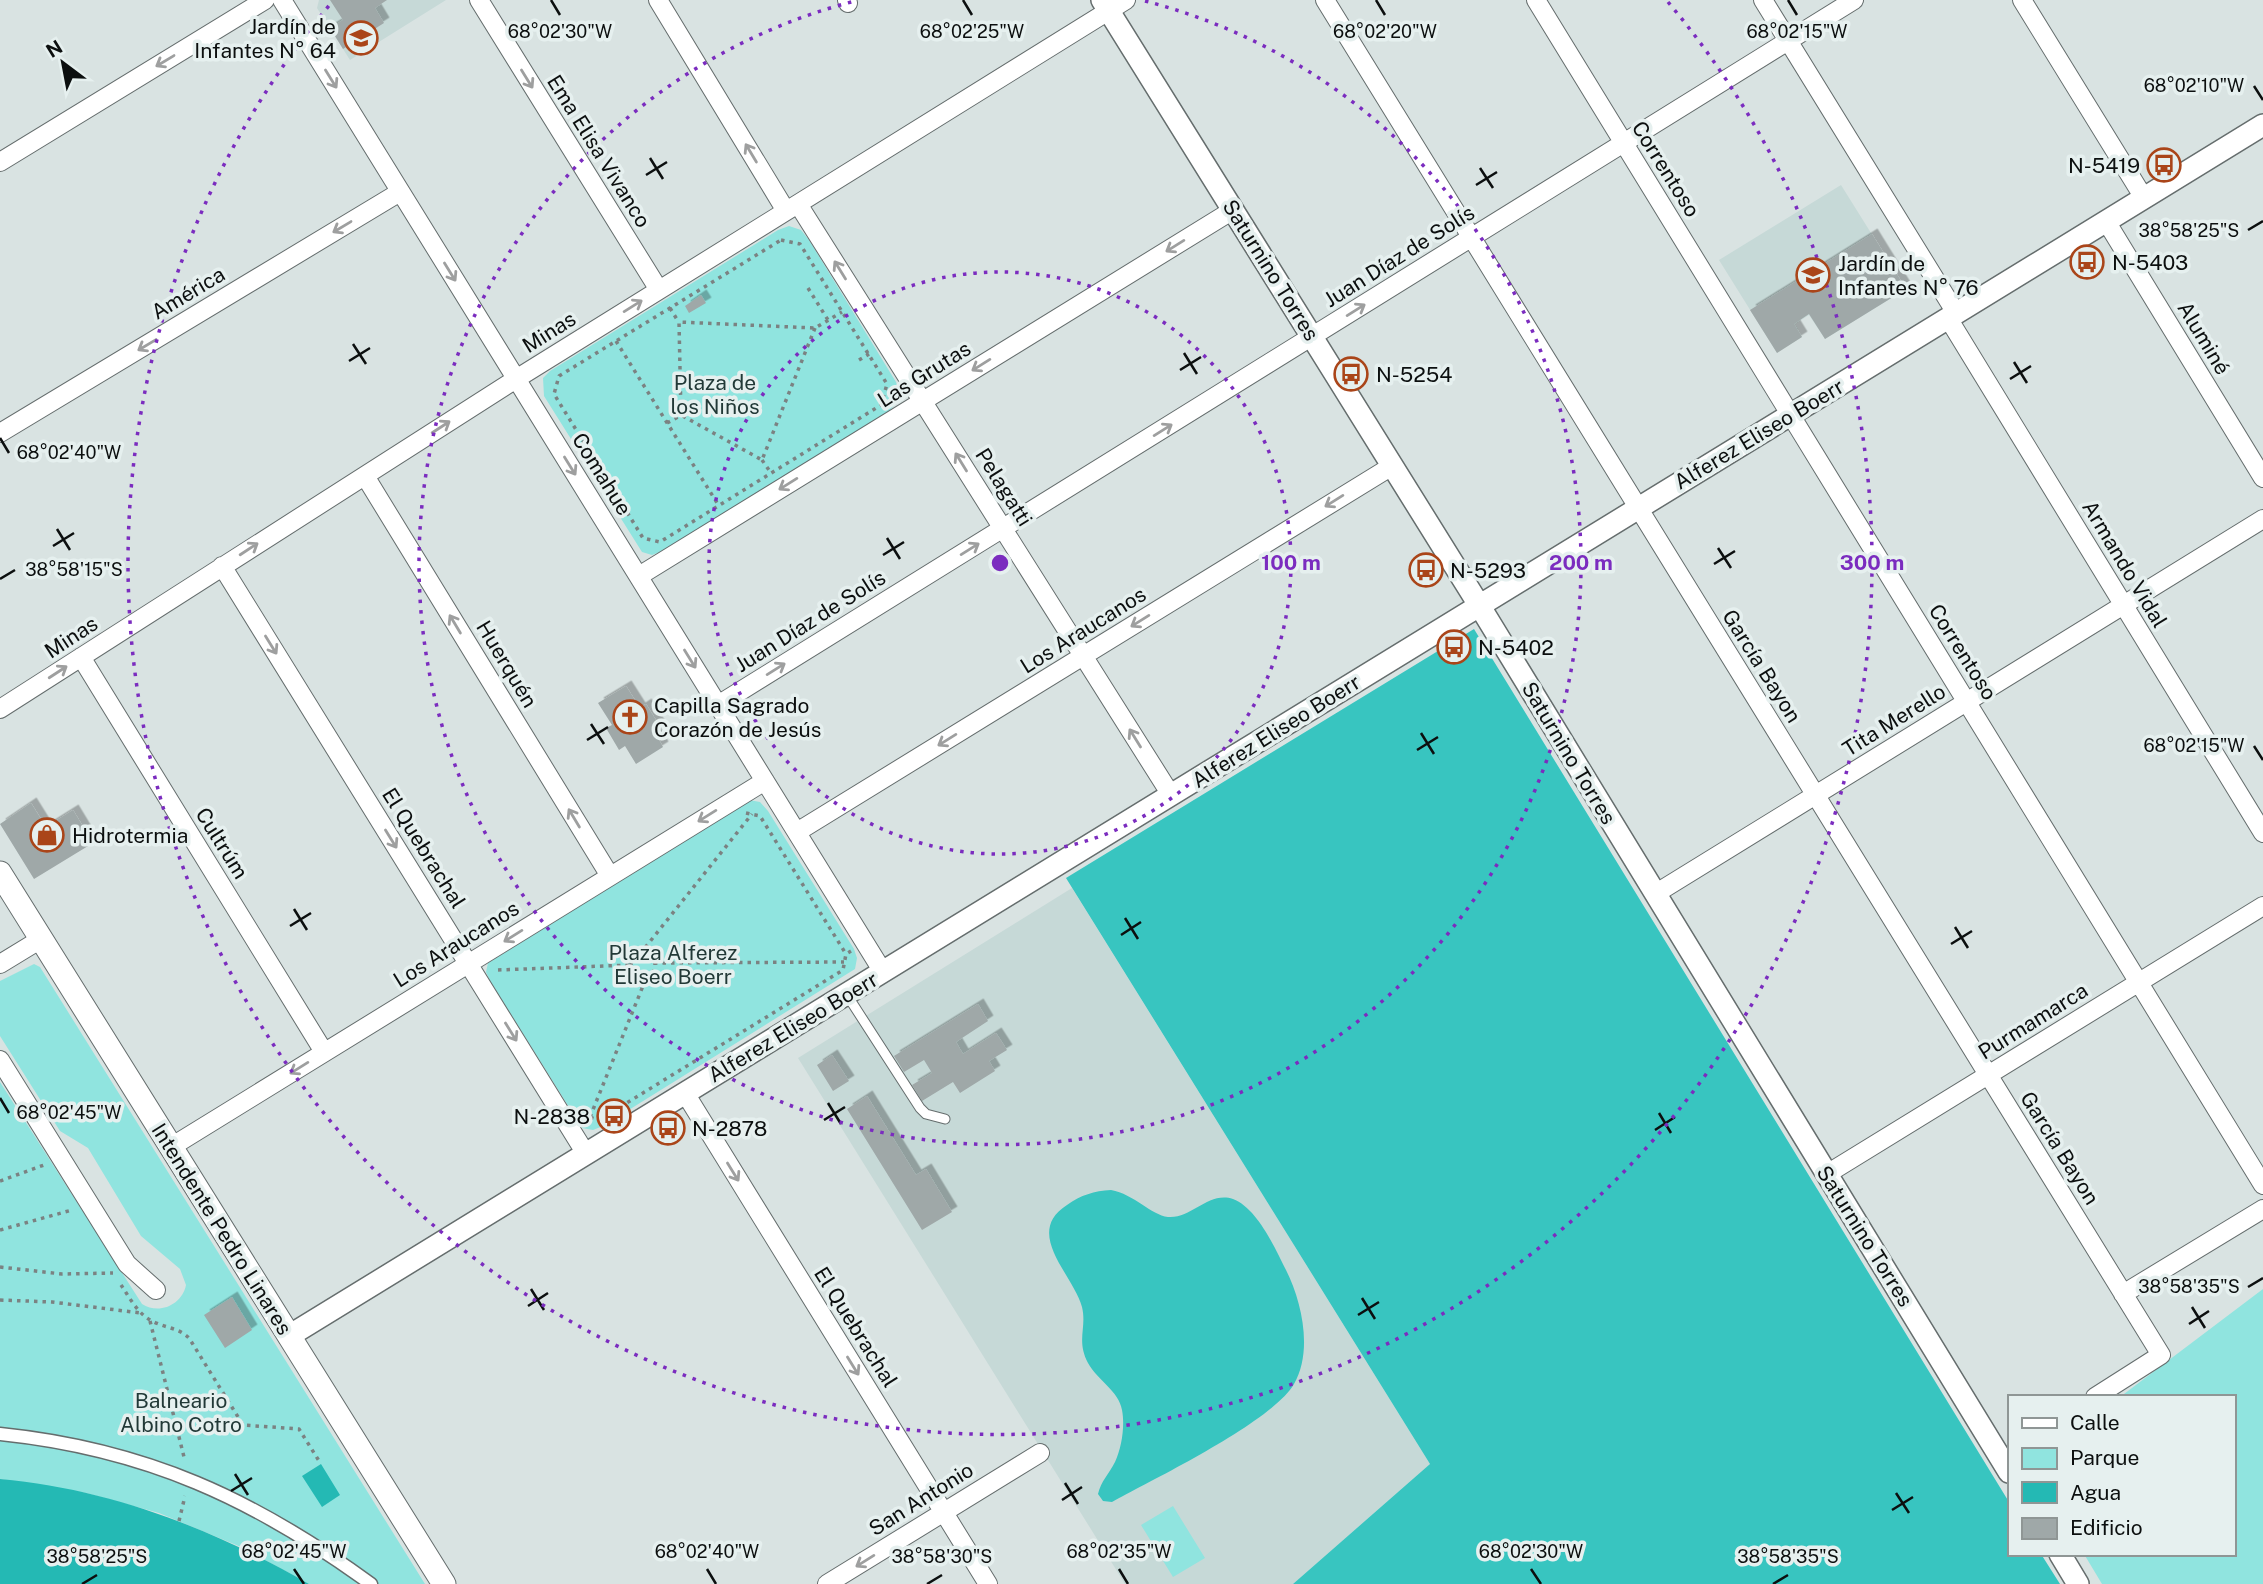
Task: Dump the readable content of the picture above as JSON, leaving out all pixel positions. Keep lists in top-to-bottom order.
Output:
{
  "streets": {
    "main road": ["Intendente Pedro Linares"],
    "street": [
      "Ema Elisa Vivanco",
      "Correntoso",
      "Juan Díaz de Solís",
      "Saturnino Torres",
      "América",
      "Minas",
      "Aluminé",
      "Las Grutas",
      "Alferez Eliseo Boerr",
      "Comahue",
      "Pelagatti",
      "Armando Vidal",
      "Los Araucanos",
      "Huerquén",
      "García Bayon",
      "Tita Merello",
      "Cultrúm",
      "El Quebrachal",
      "Purmamarca",
      "San Antonio"
    ]
  },
  "crossings": [
    ["Ema Elisa Vivanco", "Minas"],
    ["Correntoso", "Juan Díaz de Solís"],
    ["Correntoso", "Alferez Eliseo Boerr"],
    ["Correntoso", "Tita Merello"],
    ["Correntoso", "Purmamarca"],
    ["Juan Díaz de Solís", "Saturnino Torres"],
    ["Juan Díaz de Solís", "Comahue"],
    ["Juan Díaz de Solís", "Pelagatti"],
    ["Juan Díaz de Solís", "Armando Vidal"],
    ["Juan Díaz de Solís", "García Bayon"],
    ["Saturnino Torres", "Minas"],
    ["Saturnino Torres", "Las Grutas"],
    ["Saturnino Torres", "Alferez Eliseo Boerr"],
    ["Saturnino Torres", "Los Araucanos"],
    ["Saturnino Torres", "Tita Merello"],
    ["Saturnino Torres", "Purmamarca"],
    ["América", "Comahue"],
    ["Minas", "Comahue"],
    ["Minas", "Pelagatti"],
    ["Minas", "Huerquén"],
    ["Minas", "Cultrúm"],
    ["Minas", "El Quebrachal"],
    ["Aluminé", "Alferez Eliseo Boerr"],
    ["Las Grutas", "Comahue"],
    ["Las Grutas", "Pelagatti"],
    ["Alferez Eliseo Boerr", "Comahue"],
    ["Alferez Eliseo Boerr", "Pelagatti"],
    ["Alferez Eliseo Boerr", "Armando Vidal"],
    ["Alferez Eliseo Boerr", "García Bayon"],
    ["Alferez Eliseo Boerr", "El Quebrachal"],
    ["Alferez Eliseo Boerr", "Intendente Pedro Linares"],
    ["Comahue", "Los Araucanos"],
    ["Pelagatti", "Los Araucanos"],
    ["Armando Vidal", "Tita Merello"],
    ["Los Araucanos", "Huerquén"],
    ["Los Araucanos", "Cultrúm"],
    ["Los Araucanos", "El Quebrachal"],
    ["Los Araucanos", "Intendente Pedro Linares"],
    ["García Bayon", "Tita Merello"],
    ["García Bayon", "Purmamarca"],
    ["El Quebrachal", "San Antonio"]
  ],
  "one_way": [
    "Ema Elisa Vivanco",
    "Juan Díaz de Solís",
    "América",
    "Minas",
    "Las Grutas",
    "Comahue",
    "Pelagatti",
    "Los Araucanos",
    "Huerquén",
    "El Quebrachal",
    "San Antonio"
  ],
  "parks": ["Plaza de los Niños", "Plaza Alferez Eliseo Boerr", "Balneario Albino Cotro"],
  "places": {
    "school or university": ["Jardín de Infantes N° 64", "Jardín de Infantes N° 76"],
    "bus stop": [
      "N-5419",
      "N-5403",
      "N-5254",
      "N-5293",
      "N-5402",
      "N-2838",
      "N-2878"
    ],
    "church": ["Capilla Sagrado Corazón de Jesús"],
    "shop": ["Hidrotermia"]
  },
  "legend": [
    "Calle",
    "Parque",
    "Agua",
    "Edificio"
  ],
  "north": "top left",
  "coordinates": [
    "68°02'20\"W",
    "68°02'15\"W",
    "68°02'30\"W",
    "68°02'25\"W",
    "68°02'10\"W",
    "38°58'25\"S",
    "68°02'40\"W",
    "38°58'15\"S",
    "68°02'45\"W",
    "38°58'35\"S",
    "68°02'35\"W",
    "38°58'30\"S"
  ],
  "rings": ["100 m", "200 m", "300 m"]
}
